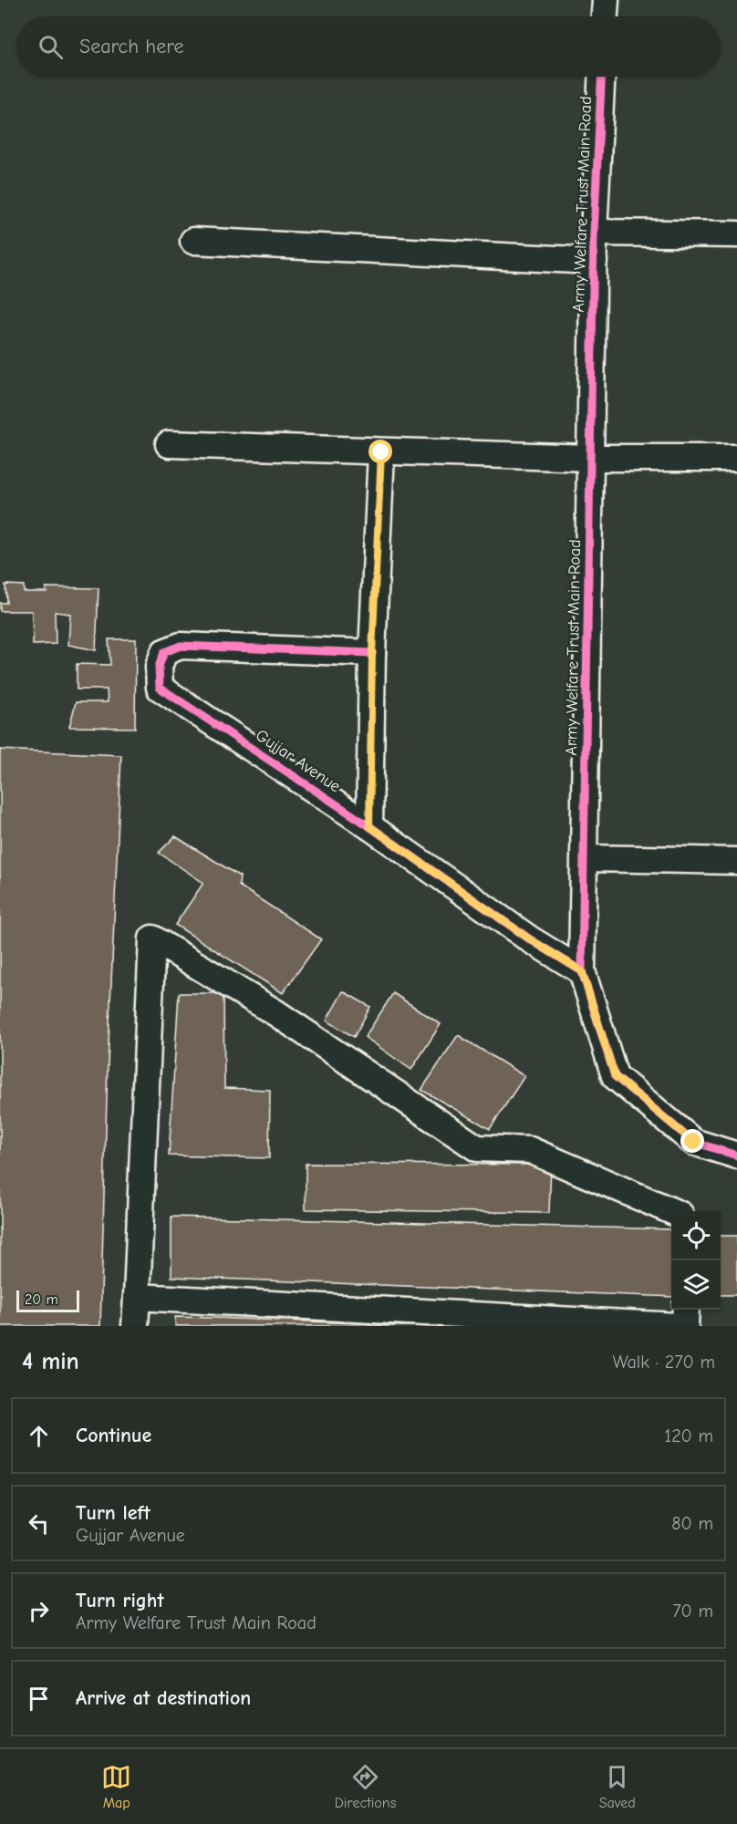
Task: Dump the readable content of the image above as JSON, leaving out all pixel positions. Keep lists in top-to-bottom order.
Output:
{
  "streets": {
    "street": ["Army Welfare Trust Main Road", "Gujjar Avenue"]
  },
  "crossings": [
    ["Army Welfare Trust Main Road", "Gujjar Avenue"]
  ],
  "scale_bar": "20 m",
  "page": {
    "search": "Search here",
    "scale": "20 m",
    "heading": ["4 min", "Walk · 270 m"],
    "list": [
      ["Continue", "120 m"],
      ["Turn left", "Gujjar Avenue", "80 m"],
      ["Turn right", "Army Welfare Trust Main Road", "70 m"],
      "Arrive at destination"
    ],
    "nav": ["Map", "Directions", "Saved"]
  }
}
